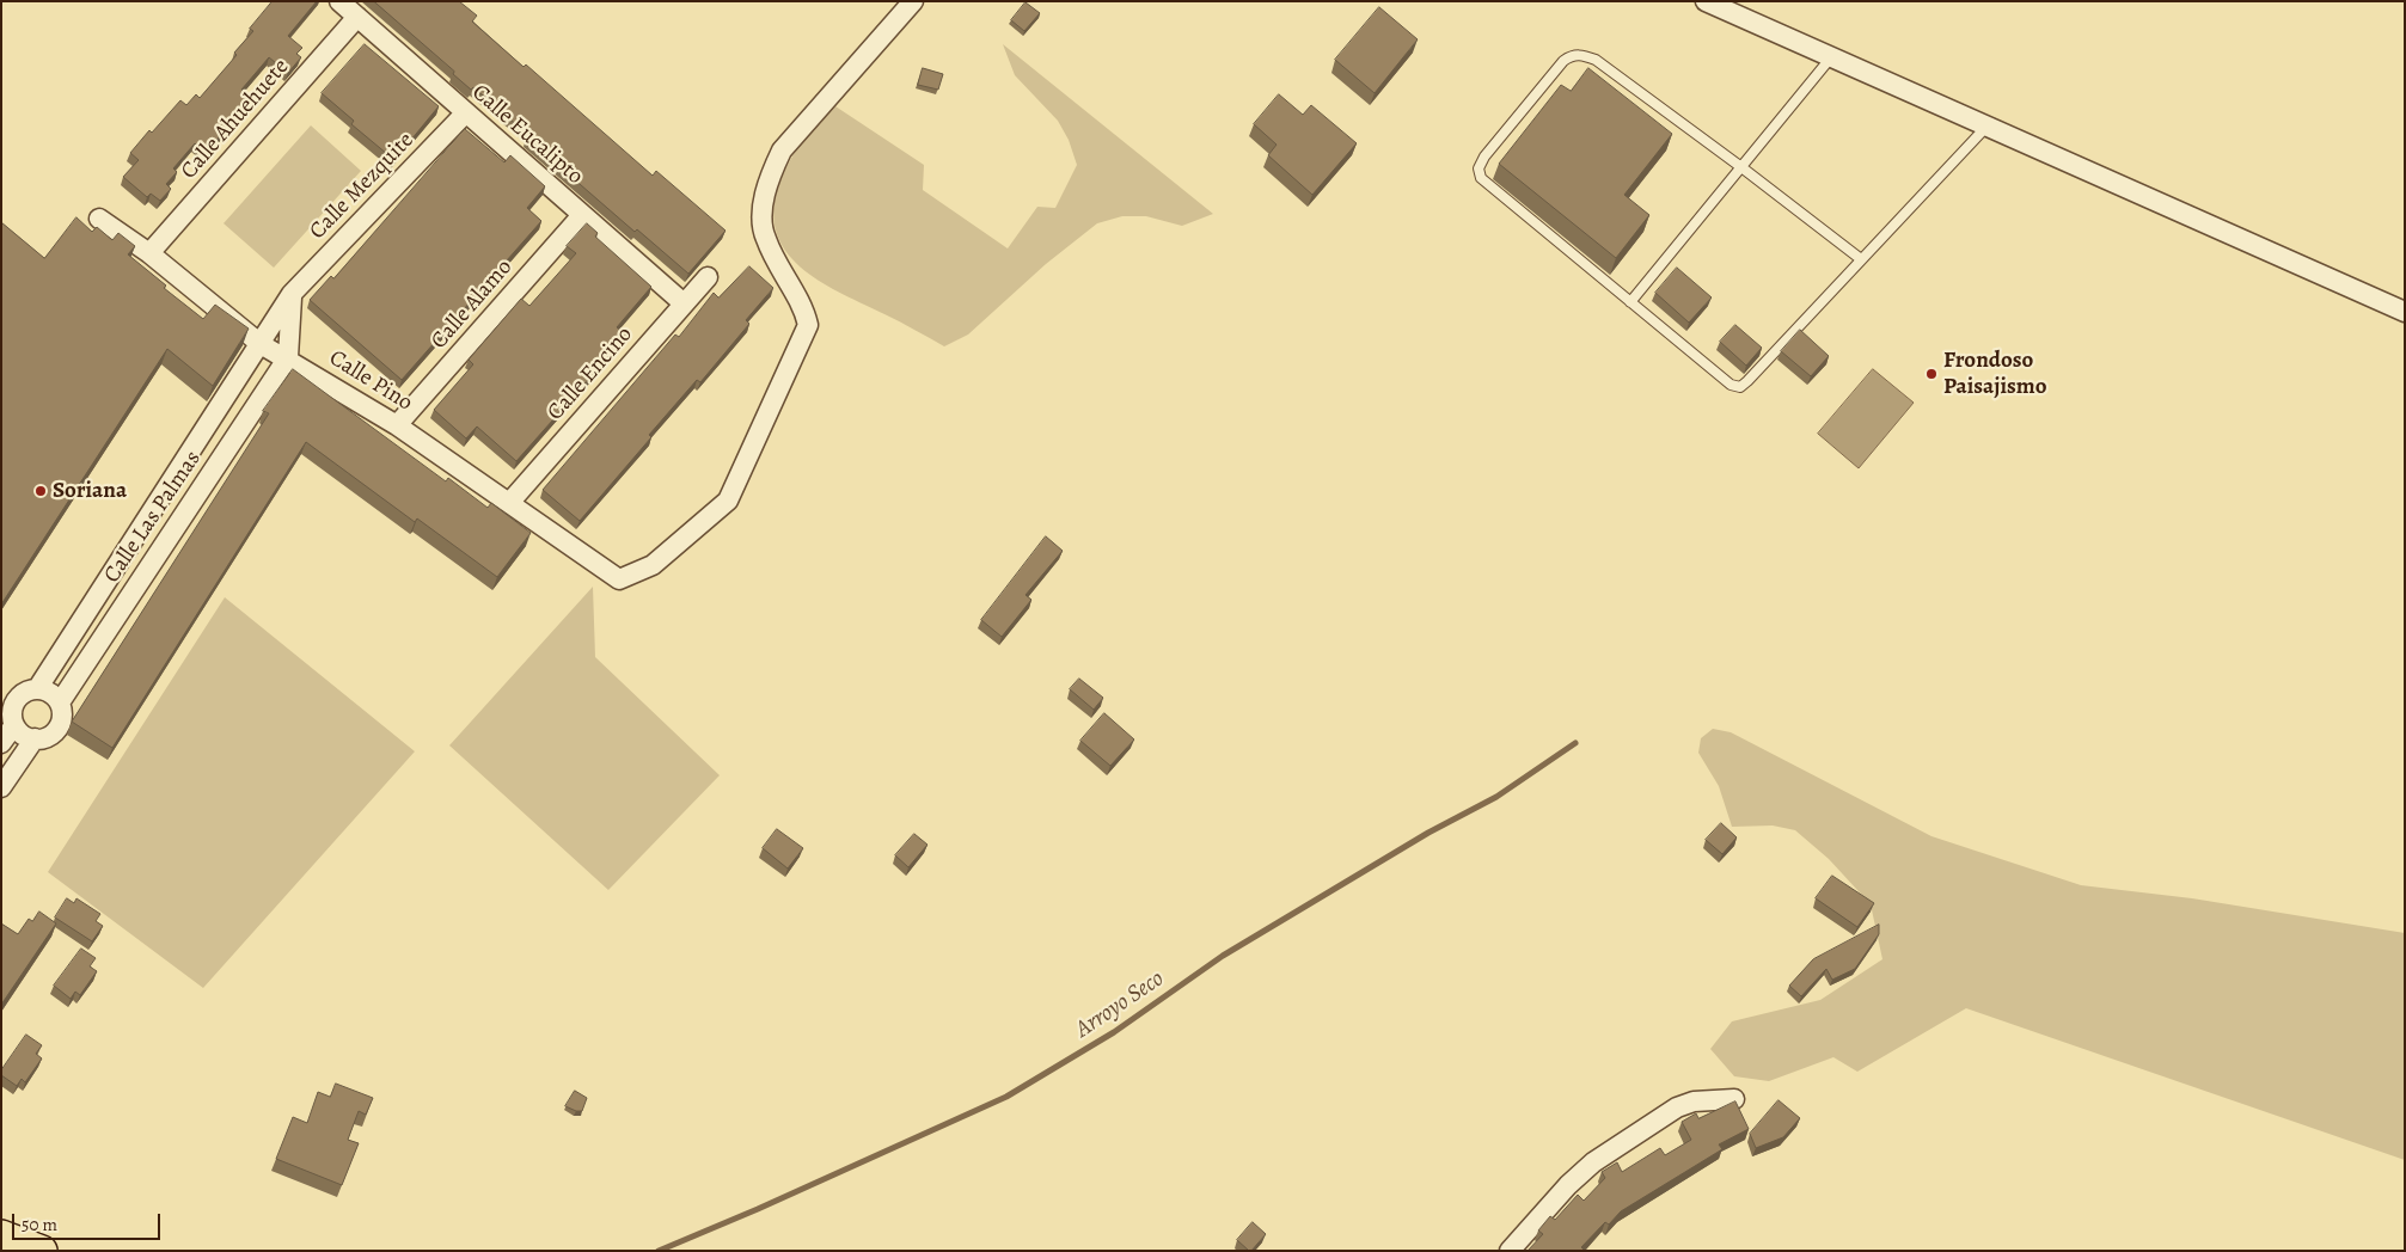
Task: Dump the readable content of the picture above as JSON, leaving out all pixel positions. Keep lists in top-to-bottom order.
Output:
{
  "streets": {
    "street": [
      "Calle Ahuehuete",
      "Calle Eucalipto",
      "Calle Mezquite",
      "Calle Alamo",
      "Calle Encino",
      "Calle Pino",
      "Calle Las Palmas"
    ]
  },
  "crossings": [
    ["Calle Ahuehuete", "Calle Eucalipto"],
    ["Calle Ahuehuete", "Calle Pino"],
    ["Calle Eucalipto", "Calle Mezquite"],
    ["Calle Eucalipto", "Calle Alamo"],
    ["Calle Eucalipto", "Calle Encino"],
    ["Calle Mezquite", "Calle Pino"],
    ["Calle Mezquite", "Calle Las Palmas"],
    ["Calle Alamo", "Calle Pino"],
    ["Calle Encino", "Calle Pino"],
    ["Calle Pino", "Calle Las Palmas"]
  ],
  "water": ["Arroyo Seco"],
  "places": ["Frondoso Paisajismo", "Soriana"],
  "scale_bar": "50 m"
}
